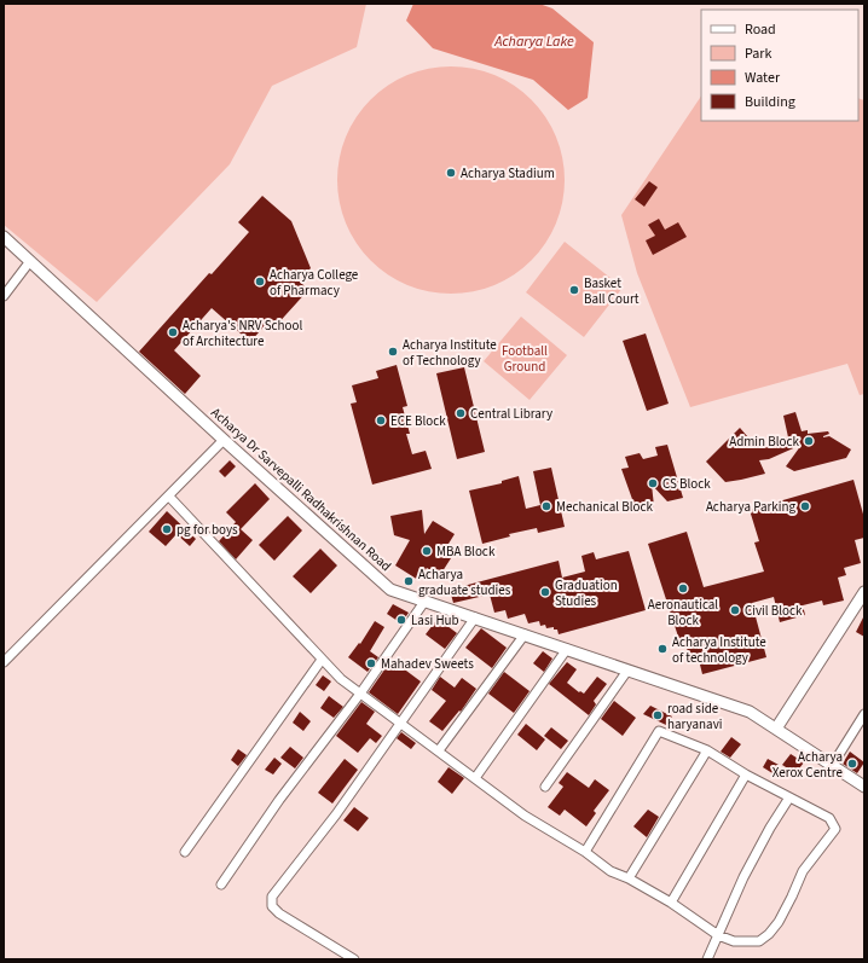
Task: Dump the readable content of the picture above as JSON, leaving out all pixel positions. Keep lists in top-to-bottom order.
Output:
{
  "streets": {
    "street": ["Acharya Dr Sarvepalli Radhakrishnan Road"]
  },
  "water": ["Acharya Lake"],
  "parks": ["Football Ground"],
  "places": [
    "Acharya Stadium",
    "Acharya College of Pharmacy",
    "Basket Ball Court",
    "Acharya's NRV School of Architecture",
    "Acharya Institute of Technology",
    "Central Library",
    "ECE Block",
    "Admin Block",
    "CS Block",
    "Mechanical Block",
    "Acharya Parking",
    "pg for boys",
    "MBA Block",
    "Acharya graduate studies",
    "Aeronautical Block",
    "Graduation Studies",
    "Civil Block",
    "Lasi Hub",
    "Acharya Institute of technology",
    "Mahadev Sweets",
    "road side haryanavi",
    "Acharya Xerox Centre"
  ],
  "legend": [
    "Road",
    "Park",
    "Water",
    "Building"
  ]
}
